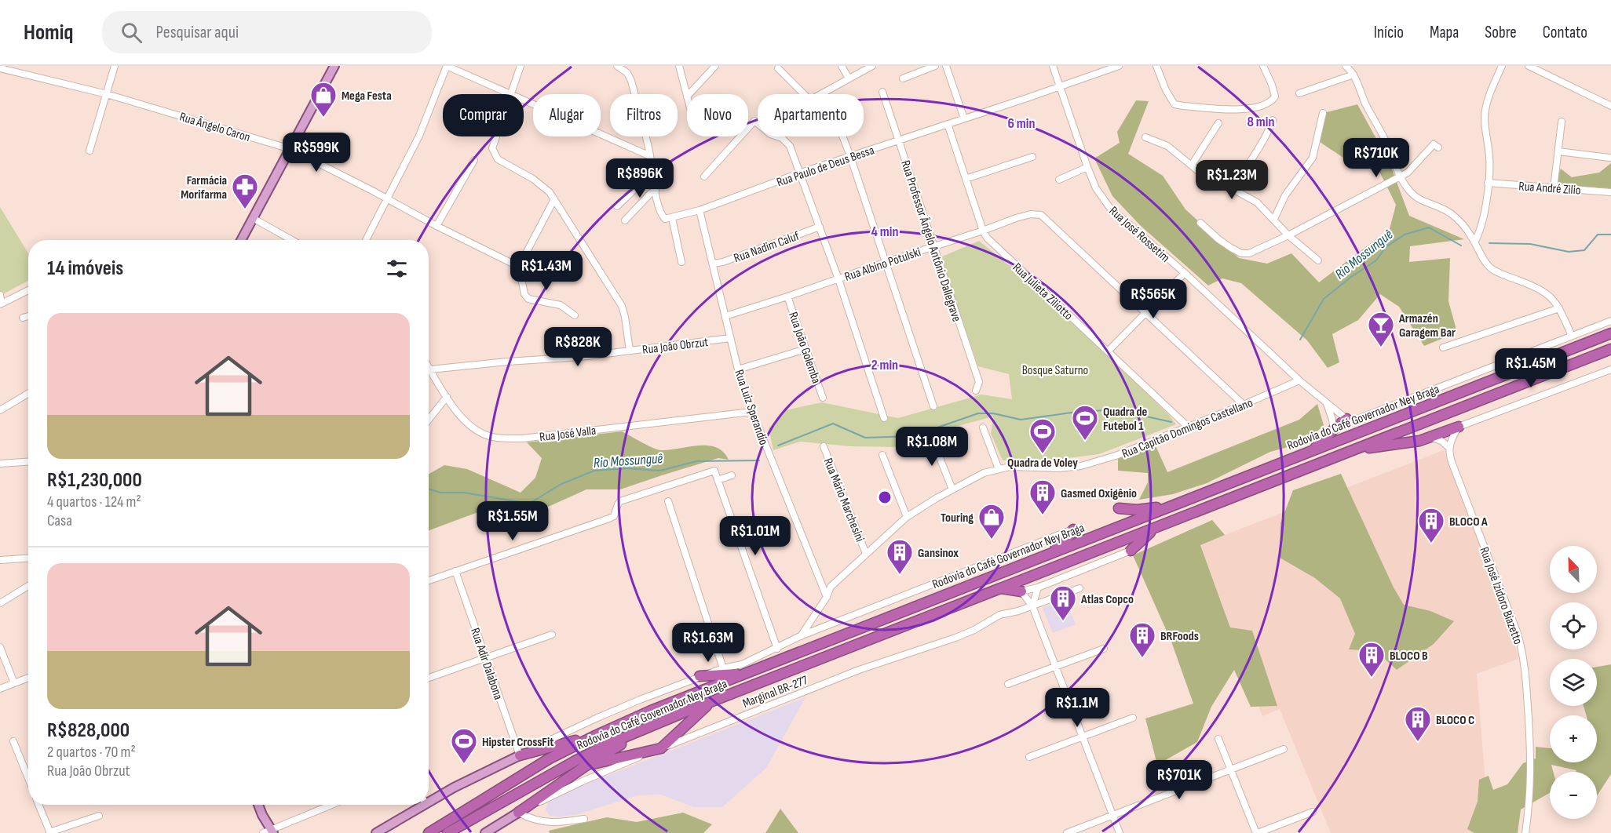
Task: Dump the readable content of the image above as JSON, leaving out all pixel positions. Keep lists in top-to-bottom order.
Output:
{
  "streets": {
    "highway": ["Rodovia do Café Governador Ney Braga"],
    "main road": ["Marginal BR-277"],
    "street": [
      "Rua Ângelo Caron",
      "Rua Paulo de Deus Bessa",
      "Rua André Zilio",
      "Rua José Rossetim",
      "Rua Professor Ângelo Antônio Dallegrave",
      "Rua Nadim Caluf",
      "Rua Albino Potulski",
      "Rua Julieta Ziliotto",
      "Rua João Obrzut",
      "Rua João Golemba",
      "Rua Luiz Sperandio",
      "Rua Capitão Domingos Castellano",
      "Rua José Valla",
      "Rua Mário Marchesini",
      "Rua José Izidoro Biazetto",
      "Rua Adir Dalabona"
    ]
  },
  "crossings": [
    ["Rua Paulo de Deus Bessa", "Rua José Rossetim"],
    ["Rua Paulo de Deus Bessa", "Rua Professor Ângelo Antônio Dallegrave"],
    ["Rua Paulo de Deus Bessa", "Rua Julieta Ziliotto"],
    ["Rua Paulo de Deus Bessa", "Rua Luiz Sperandio"],
    ["Rua José Rossetim", "Rua Capitão Domingos Castellano"],
    ["Rua Professor Ângelo Antônio Dallegrave", "Rua Albino Potulski"],
    ["Rua Nadim Caluf", "Rua Luiz Sperandio"],
    ["Rua Albino Potulski", "Rua Julieta Ziliotto"],
    ["Rua Albino Potulski", "Rua João Golemba"],
    ["Rua Albino Potulski", "Rua Luiz Sperandio"],
    ["Rua Julieta Ziliotto", "Rua Capitão Domingos Castellano"],
    ["Rua João Obrzut", "Rua Luiz Sperandio"],
    ["Rua João Obrzut", "Rua José Valla"],
    ["Rua Luiz Sperandio", "Rua Capitão Domingos Castellano"],
    ["Rua Luiz Sperandio", "Rua José Valla"],
    ["Rua Capitão Domingos Castellano", "Rua Mário Marchesini"]
  ],
  "water": ["Rio Mossunguê"],
  "parks": ["Bosque Saturno"],
  "places": {
    "shop": ["Mega Festa", "Touring"],
    "pharmacy": ["Farmácia Morifarma"],
    "bar": ["Armazén Garagem Bar"],
    "sports": ["Quadra de Futebol 1", "Quadra de Voley", "Hipster CrossFit"],
    "building": [
      "Gasmed Oxigênio",
      "BLOCO A",
      "Gansinox",
      "Atlas Copco",
      "BRFoods",
      "BLOCO B",
      "BLOCO C"
    ]
  },
  "north": "top left",
  "page": {
    "header": "Homiq",
    "search": "Pesquisar aqui",
    "nav": [
      "Início",
      "Mapa",
      "Sobre",
      "Contato"
    ],
    "chip": [
      "Comprar",
      "Alugar",
      "Filtros",
      "Novo",
      "Apartamento"
    ],
    "price": [
      "R$599K",
      "R$710K",
      "R$896K",
      "R$1.23M",
      "R$1.43M",
      "R$565K",
      "R$828K",
      "R$1.45M",
      "R$1.08M",
      "R$1.55M",
      "R$1.01M",
      "R$1.63M",
      "R$1.1M",
      "R$701K"
    ],
    "heading": "14 imóveis",
    "list": [
      {
        "name": "R$1,230,000",
        "note": "4 quartos · 124 m² · Casa"
      },
      {
        "name": "R$828,000",
        "note": "2 quartos · 70 m² · Rua João Obrzut"
      }
    ],
    "map_buttons": ["+", "−"]
  },
  "rings": [
    "8 min",
    "6 min",
    "4 min",
    "2 min"
  ]
}
